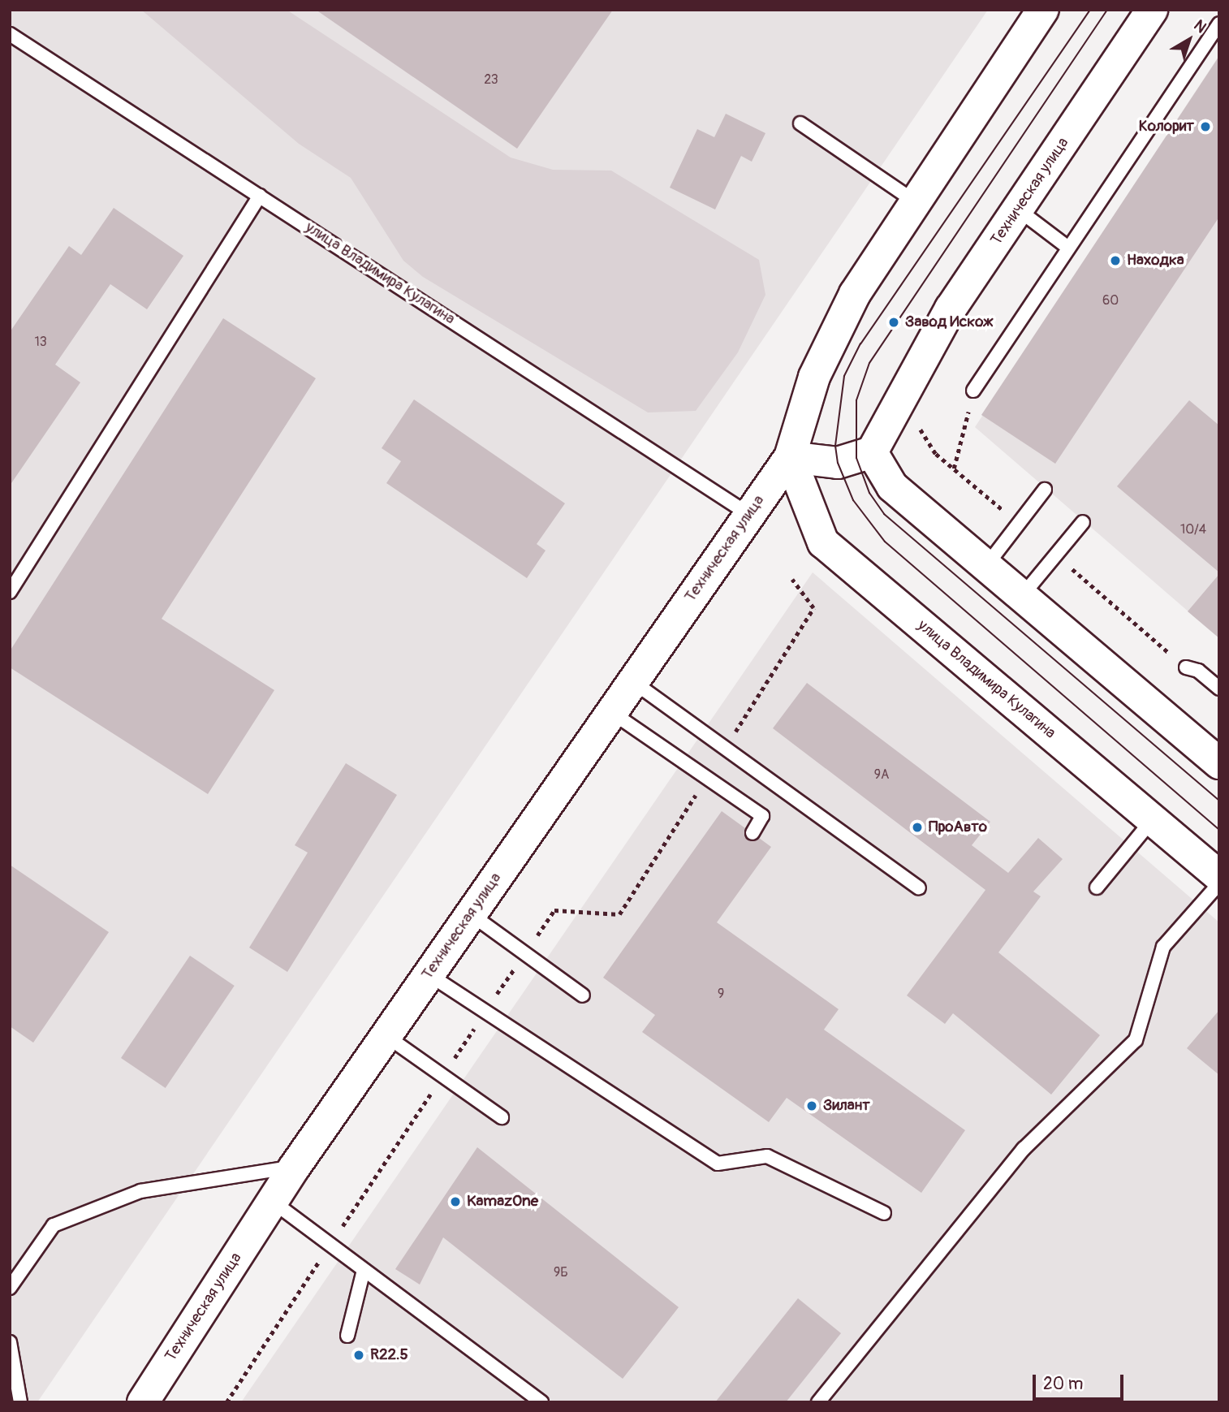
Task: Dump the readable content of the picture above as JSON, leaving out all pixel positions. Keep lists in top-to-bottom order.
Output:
{
  "streets": {
    "main road": ["Техническая улица", "улица Владимира Кулагина"]
  },
  "crossings": [
    ["Техническая улица", "улица Владимира Кулагина"]
  ],
  "places": [
    "Колорит",
    "Находка",
    "Завод Искож",
    "ПроАвто",
    "Зилант",
    "KamazOne",
    "R22.5"
  ],
  "house_numbers": [
    "23",
    "60",
    "13",
    "10/4",
    "9А",
    "9",
    "9Б"
  ],
  "scale_bar": "20 m",
  "north": "top right"
}
